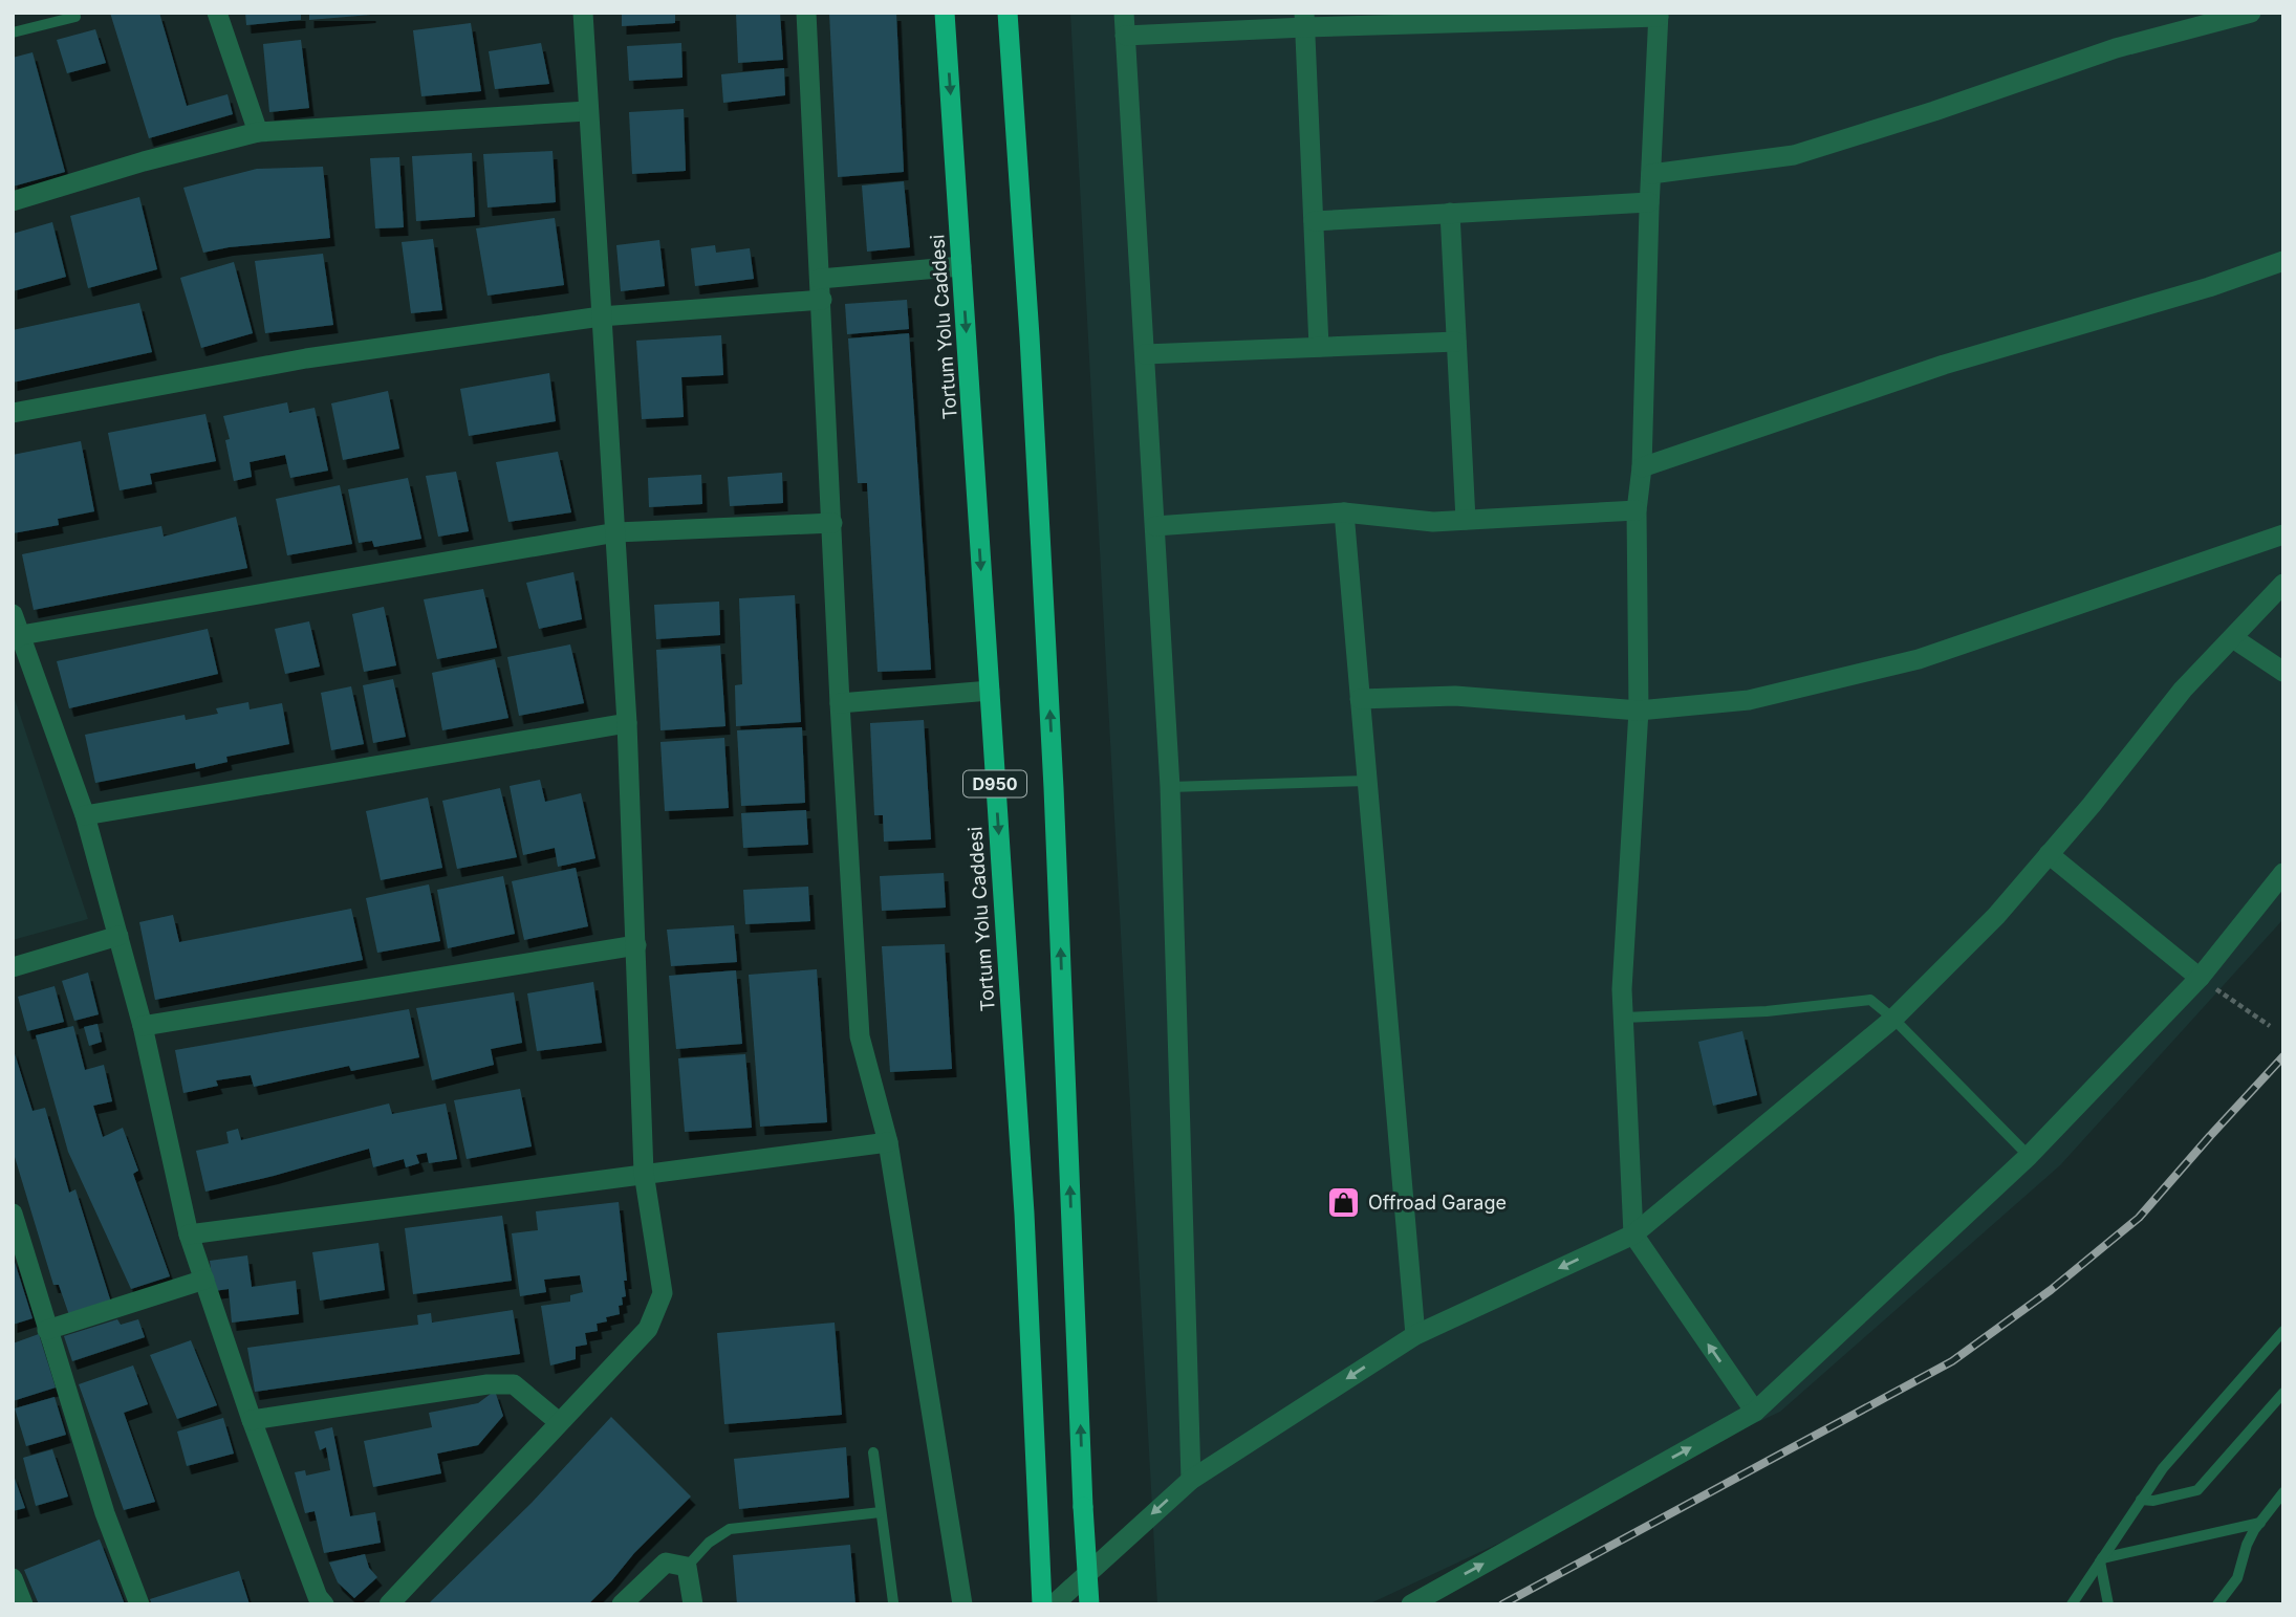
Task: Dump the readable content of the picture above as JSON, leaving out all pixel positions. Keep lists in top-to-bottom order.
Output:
{
  "streets": {
    "highway": ["Tortum Yolu Caddesi", "D950"]
  },
  "places": {
    "shop": ["Offroad Garage"]
  }
}
